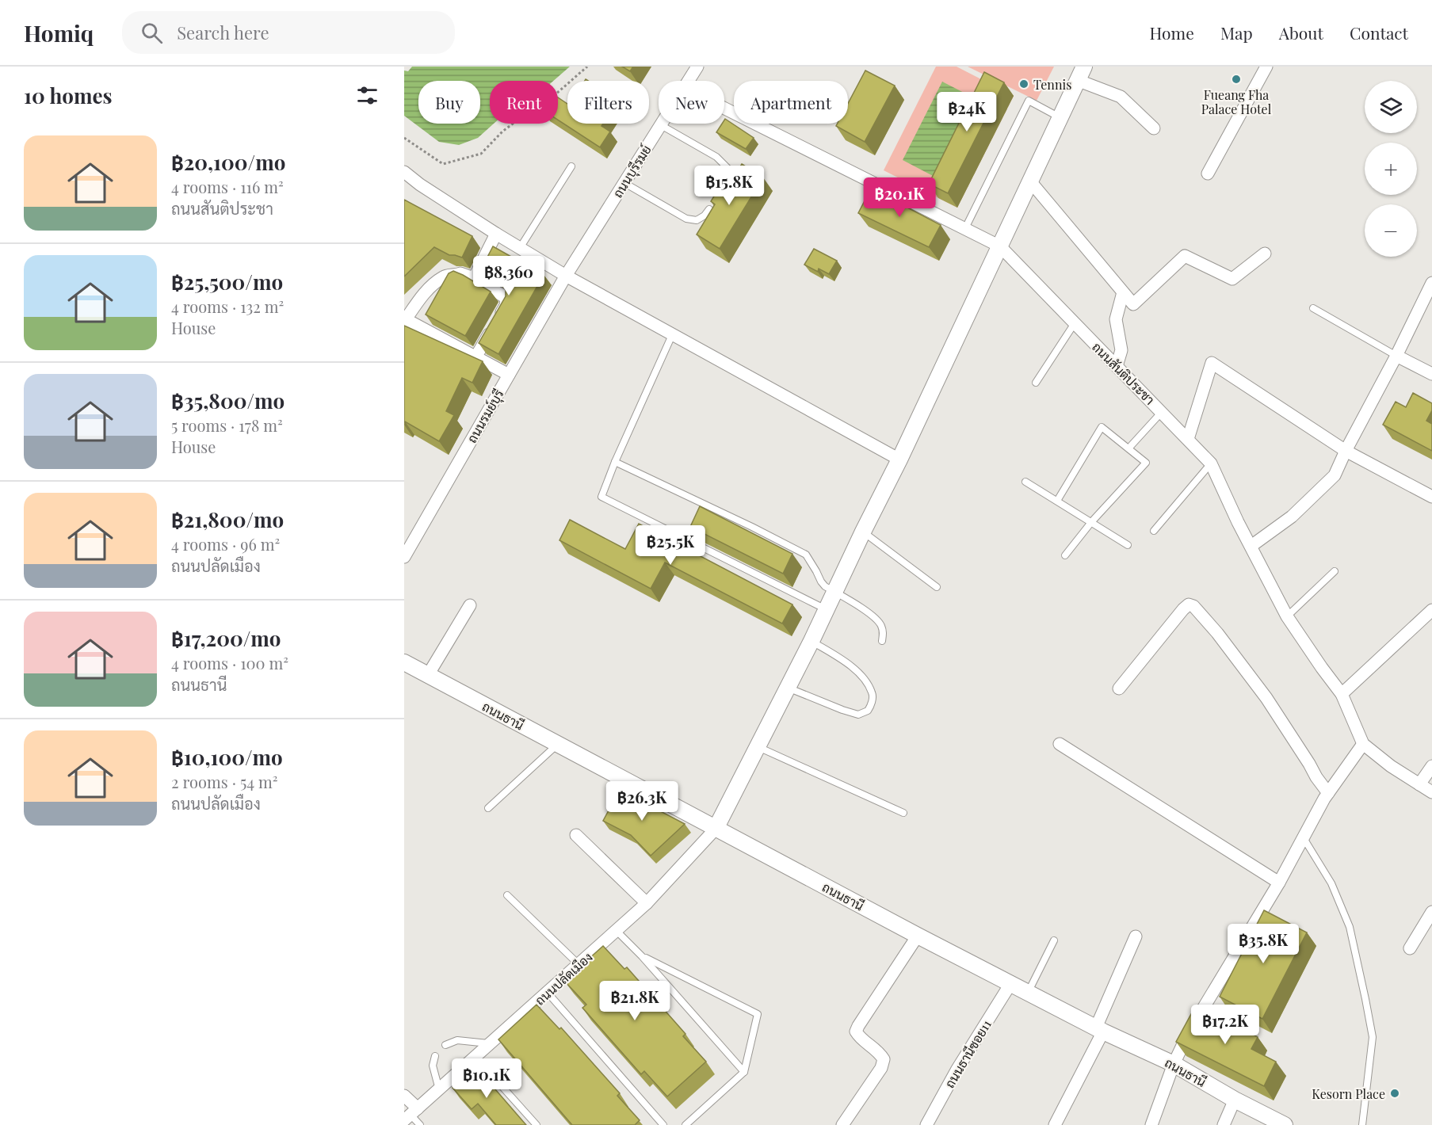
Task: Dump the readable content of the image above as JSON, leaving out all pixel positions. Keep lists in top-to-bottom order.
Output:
{
  "streets": {
    "street": [
      "ถนนบุรีรมย์",
      "ถนนสันติประชา",
      "ถนนรมย์บุรี",
      "ถนนธานี",
      "ถนนปลัดเมือง",
      "ถนนธานีซอย11"
    ]
  },
  "crossings": [
    ["ถนนบุรีรมย์", "ถนนรมย์บุรี"],
    ["ถนนธานี", "ถนนปลัดเมือง"],
    ["ถนนธานี", "ถนนธานีซอย11"]
  ],
  "places": ["Fueang Fha Palace Hotel", "Tennis", "Kesorn Place"],
  "page": {
    "header": "Homiq",
    "search": "Search here",
    "nav": [
      "Home",
      "Map",
      "About",
      "Contact"
    ],
    "heading": "10 homes",
    "map_buttons": ["+", "−"],
    "chip": [
      "Buy",
      "Rent",
      "Filters",
      "New",
      "Apartment"
    ],
    "price": [
      "฿24K",
      "฿15.8K",
      "฿20.1K",
      "฿8,360",
      "฿25.5K",
      "฿26.3K",
      "฿35.8K",
      "฿21.8K",
      "฿17.2K",
      "฿10.1K"
    ],
    "list": [
      {
        "name": "฿20,100/mo",
        "note": "4 rooms · 116 m² · ถนนสันติประชา"
      },
      {
        "name": "฿25,500/mo",
        "note": "4 rooms · 132 m² · House"
      },
      {
        "name": "฿35,800/mo",
        "note": "5 rooms · 178 m² · House"
      },
      {
        "name": "฿21,800/mo",
        "note": "4 rooms · 96 m² · ถนนปลัดเมือง"
      },
      {
        "name": "฿17,200/mo",
        "note": "4 rooms · 100 m² · ถนนธานี"
      },
      {
        "name": "฿10,100/mo",
        "note": "2 rooms · 54 m² · ถนนปลัดเมือง"
      }
    ]
  }
}
